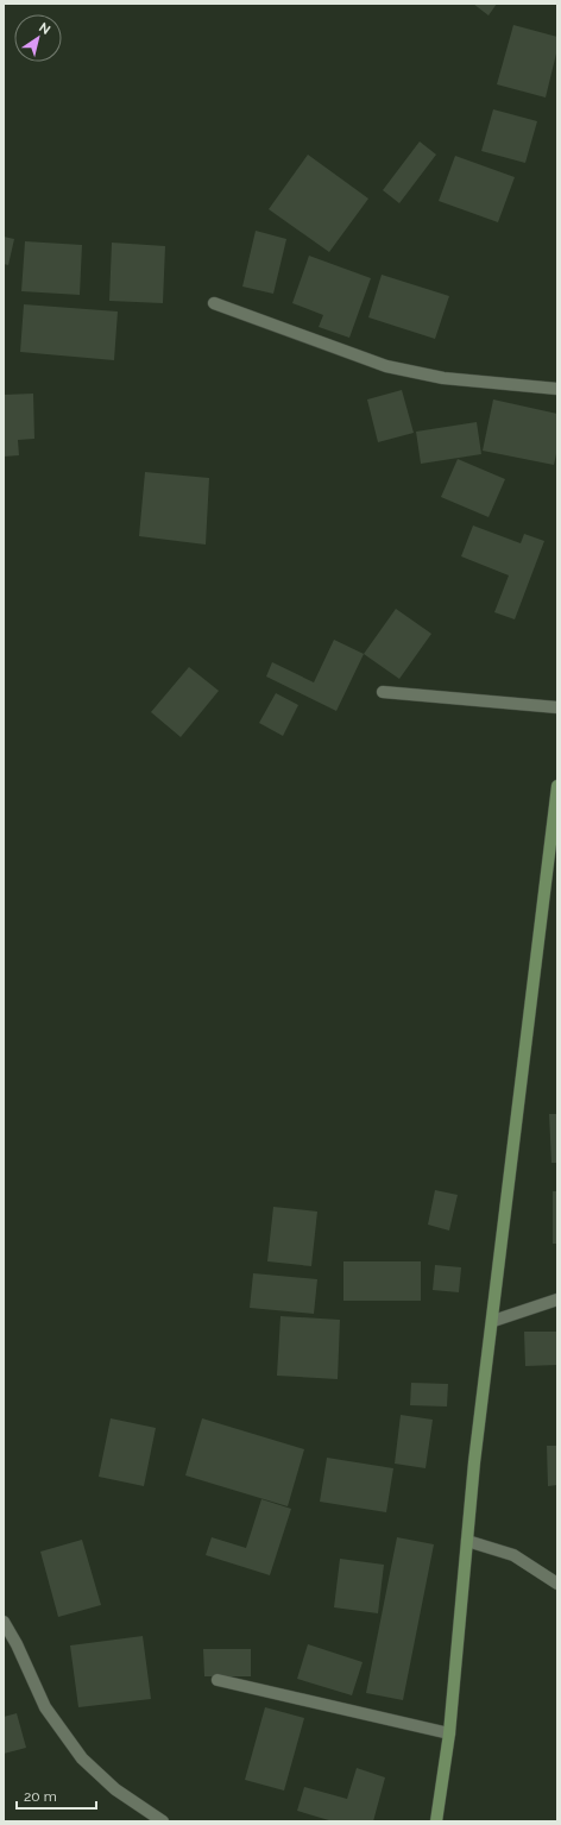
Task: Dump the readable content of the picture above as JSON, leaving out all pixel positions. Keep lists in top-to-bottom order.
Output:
{
  "scale_bar": "20 m",
  "north": "top right"
}
